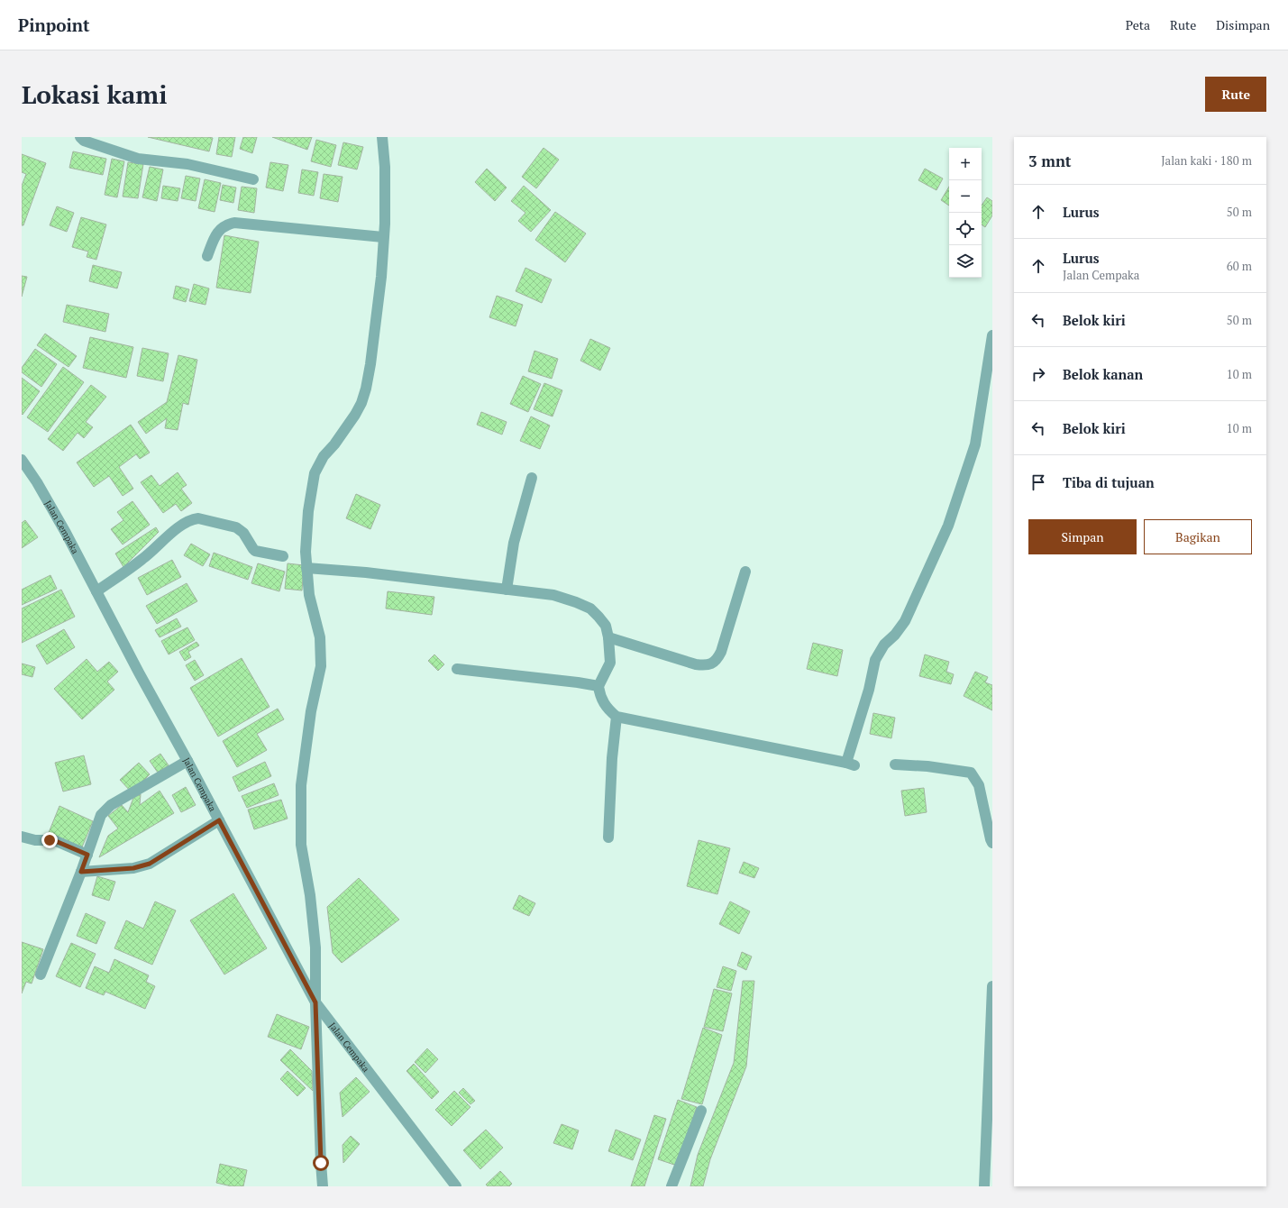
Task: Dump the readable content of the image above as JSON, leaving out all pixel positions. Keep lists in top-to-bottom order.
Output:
{
  "streets": {
    "street": ["Jalan Cempaka"]
  },
  "page": {
    "header": "Pinpoint",
    "nav": ["Peta", "Rute", "Disimpan"],
    "buttons": [
      "Rute",
      ["Simpan", "Bagikan"]
    ],
    "title": "Lokasi kami",
    "heading": ["3 mnt", "Jalan kaki · 180 m"],
    "map_buttons": ["+", "−"],
    "list": [
      ["Lurus", "50 m"],
      ["Lurus", "Jalan Cempaka", "60 m"],
      ["Belok kiri", "50 m"],
      ["Belok kanan", "10 m"],
      ["Belok kiri", "10 m"],
      "Tiba di tujuan"
    ]
  }
}
